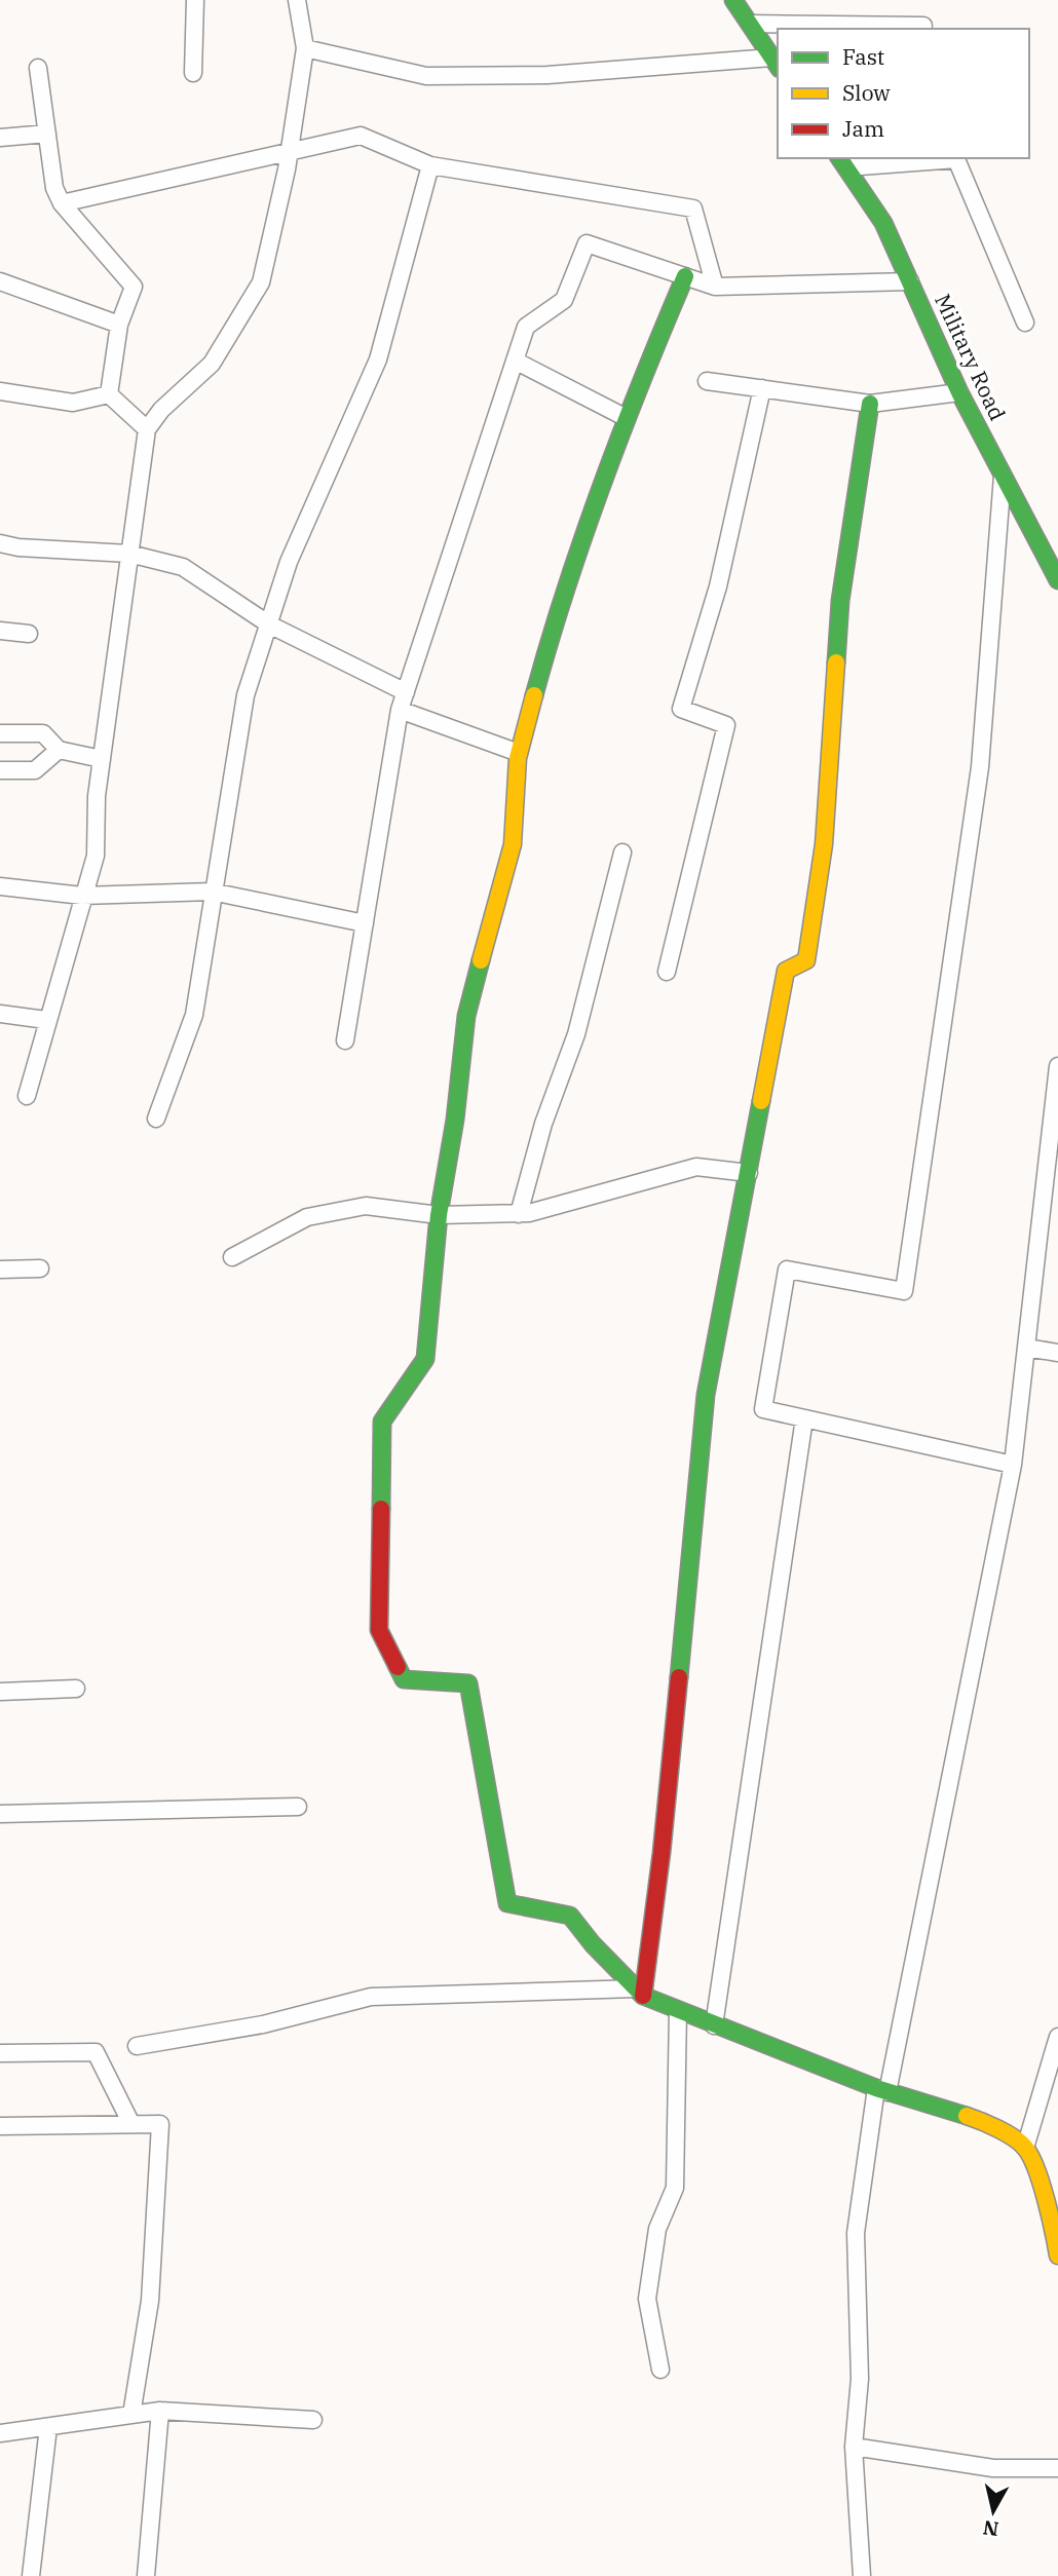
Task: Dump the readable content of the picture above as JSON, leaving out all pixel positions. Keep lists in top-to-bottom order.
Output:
{
  "streets": {
    "street": ["Military Road"]
  },
  "legend": ["Fast", "Slow", "Jam"],
  "north": "bottom"
}
